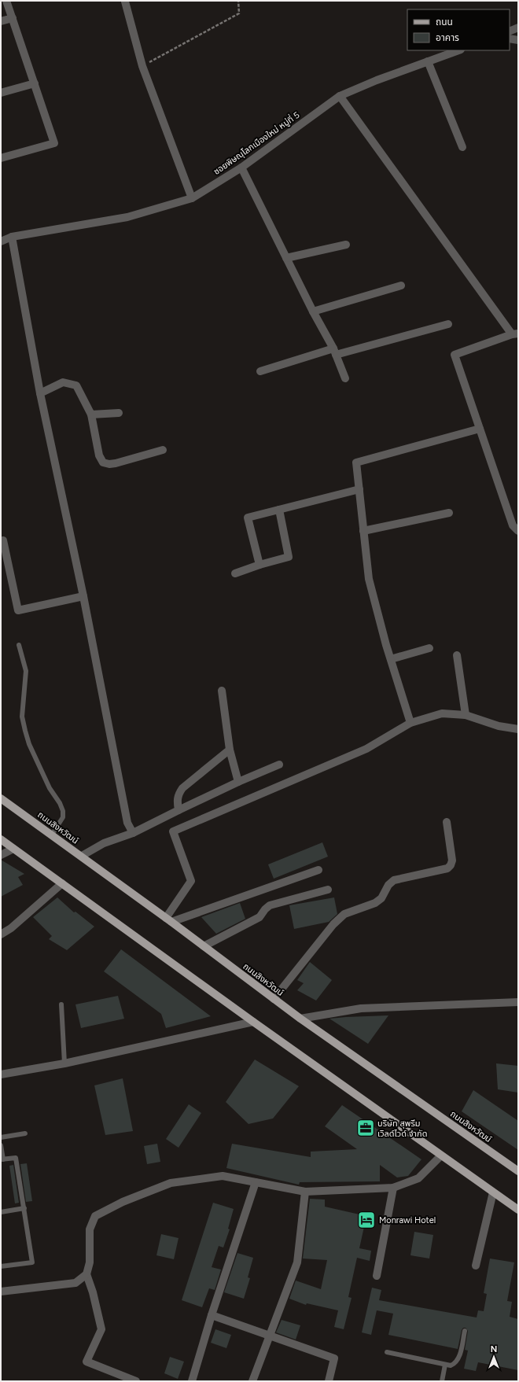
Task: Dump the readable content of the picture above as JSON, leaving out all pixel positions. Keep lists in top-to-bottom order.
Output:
{
  "streets": {
    "main road": ["ถนนสิงหวัฒน์"],
    "street": ["ซอยพิษณุโลกเมืองใหม่ หมู่ที่ 5"]
  },
  "places": {
    "office": ["บริษัท สุพรีม เวิลด์ไวด์ จำกัด"],
    "hotel": ["Monrawi Hotel"]
  },
  "legend": ["ถนน", "อาคาร"],
  "north": "top"
}
